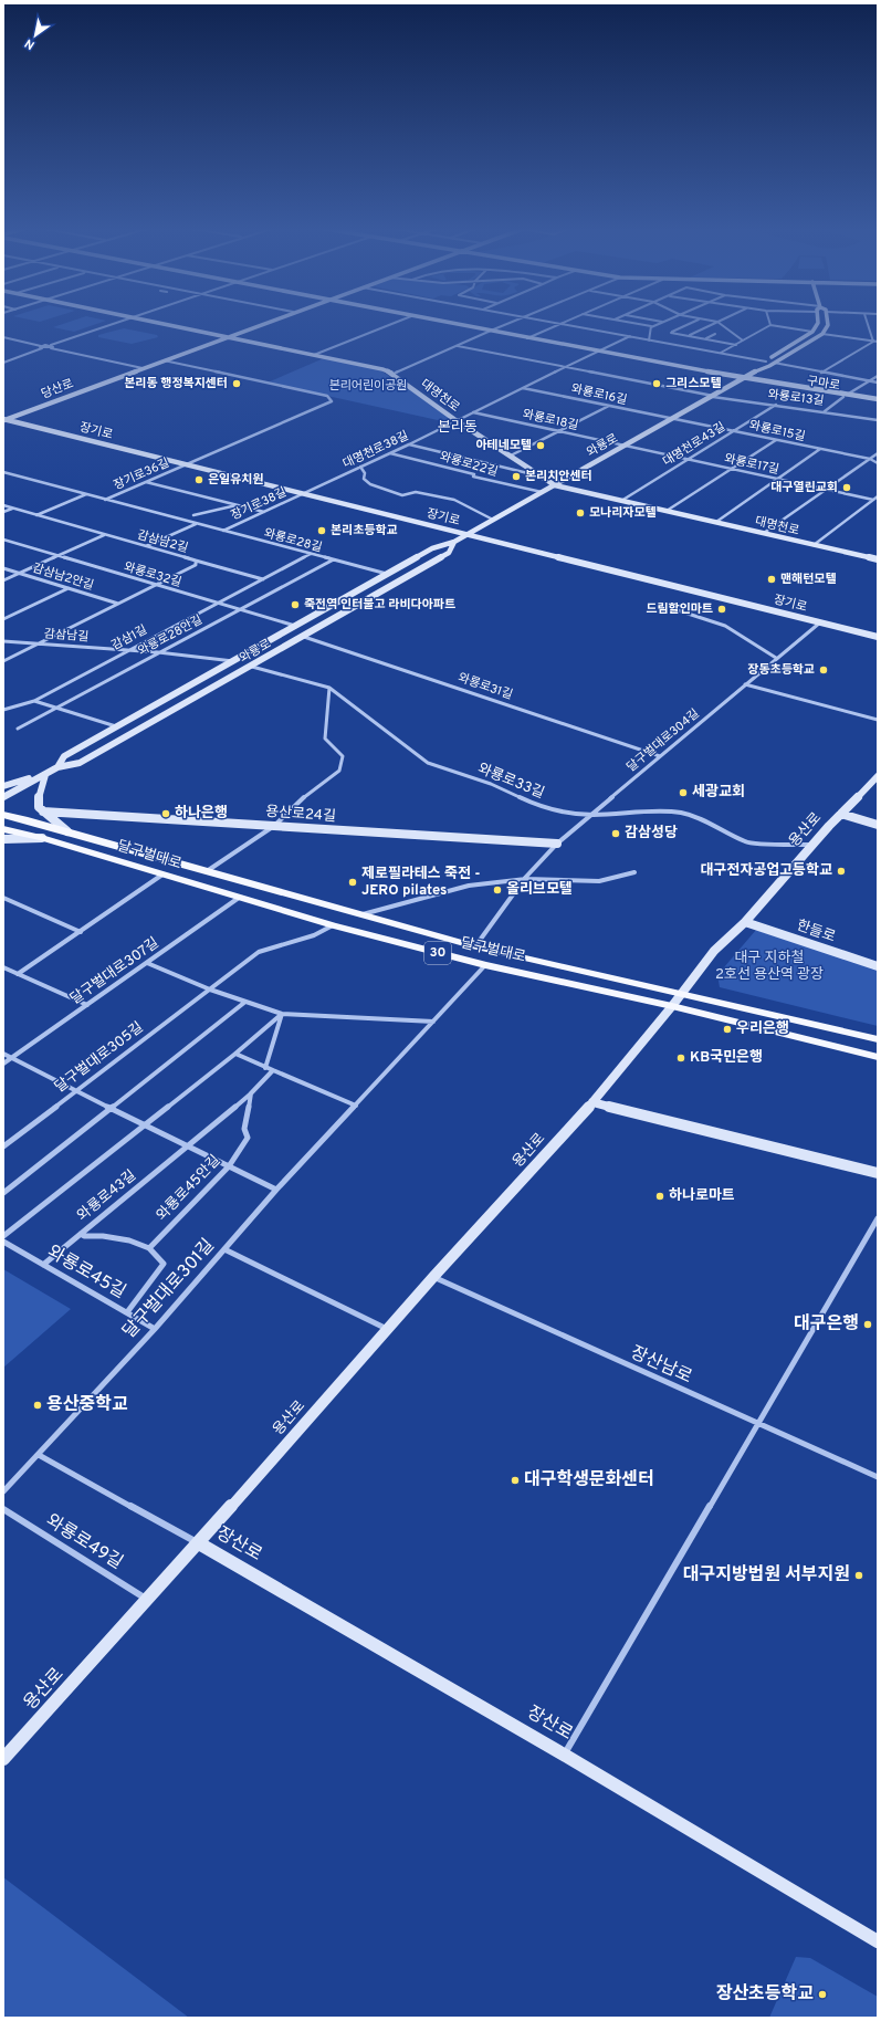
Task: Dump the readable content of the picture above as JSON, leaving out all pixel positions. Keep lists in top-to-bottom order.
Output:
{
  "streets": {
    "main road": [
      "구마로",
      "당산로",
      "대명천로",
      "장기로",
      "와룡로",
      "용산로24길",
      "용산로",
      "달구벌대로",
      "한들로",
      "30",
      "장산로"
    ],
    "street": [
      "와룡로16길",
      "와룡로13길",
      "와룡로18길",
      "와룡로15길",
      "대명천로43길",
      "대명천로38길",
      "와룡로22길",
      "와룡로17길",
      "장기로36길",
      "장기로38길",
      "와룡로28길",
      "감삼남2길",
      "와룡로32길",
      "감삼남2안길",
      "감삼남길",
      "와룡로28안길",
      "감삼1길",
      "와룡로31길",
      "달구벌대로304길",
      "와룡로33길",
      "달구벌대로307길",
      "달구벌대로305길",
      "와룡로45안길",
      "와룡로43길",
      "와룡로45길",
      "달구벌대로301길",
      "장산남로",
      "와룡로49길"
    ]
  },
  "crossings": [
    ["구마로", "와룡로"],
    ["구마로", "대명천로38길"],
    ["당산로", "대명천로"],
    ["당산로", "장기로"],
    ["당산로", "장기로36길"],
    ["와룡로16길", "와룡로15길"],
    ["와룡로16길", "와룡로"],
    ["와룡로16길", "대명천로38길"],
    ["대명천로", "대명천로43길"],
    ["대명천로", "와룡로"],
    ["대명천로", "대명천로38길"],
    ["와룡로13길", "대명천로43길"],
    ["와룡로13길", "와룡로"],
    ["와룡로13길", "대명천로38길"],
    ["와룡로18길", "와룡로"],
    ["와룡로18길", "대명천로38길"],
    ["와룡로18길", "와룡로17길"],
    ["장기로", "와룡로"],
    ["장기로", "대명천로38길"],
    ["장기로", "장기로36길"],
    ["장기로", "장기로38길"],
    ["장기로", "달구벌대로304길"],
    ["와룡로15길", "대명천로43길"],
    ["와룡로15길", "와룡로"],
    ["대명천로43길", "와룡로17길"],
    ["와룡로", "와룡로22길"],
    ["와룡로", "와룡로17길"],
    ["와룡로", "와룡로28길"],
    ["와룡로", "와룡로32길"],
    ["와룡로", "감삼남길"],
    ["와룡로", "와룡로31길"],
    ["와룡로", "와룡로33길"],
    ["대명천로38길", "와룡로22길"],
    ["대명천로38길", "장기로38길"],
    ["장기로36길", "와룡로28길"],
    ["장기로38길", "와룡로28길"],
    ["와룡로28길", "와룡로28안길"],
    ["와룡로28길", "감삼1길"],
    ["감삼남2길", "와룡로32길"],
    ["감삼남2길", "감삼남2안길"],
    ["감삼남2길", "감삼남길"],
    ["와룡로32길", "와룡로28안길"],
    ["와룡로32길", "감삼1길"],
    ["감삼남길", "와룡로28안길"],
    ["감삼남길", "감삼1길"],
    ["와룡로31길", "달구벌대로304길"],
    ["달구벌대로304길", "와룡로33길"],
    ["달구벌대로304길", "용산로24길"],
    ["달구벌대로304길", "달구벌대로"],
    ["와룡로33길", "용산로"],
    ["용산로", "달구벌대로"],
    ["용산로", "한들로"],
    ["용산로", "장산남로"],
    ["용산로", "와룡로49길"],
    ["용산로", "장산로"],
    ["달구벌대로", "달구벌대로307길"],
    ["달구벌대로", "달구벌대로305길"],
    ["달구벌대로", "달구벌대로301길"],
    ["와룡로45안길", "와룡로43길"],
    ["와룡로43길", "와룡로45길"],
    ["와룡로45길", "달구벌대로301길"]
  ],
  "districts": ["본리동"],
  "parks": ["본리어린이공원", "대구 지하철 2호선 용산역 광장"],
  "places": [
    "본리동 행정복지센터",
    "그리스모텔",
    "아테네모텔",
    "본리치안센터",
    "은일유치원",
    "대구열린교회",
    "모나리자모텔",
    "본리초등학교",
    "맨해턴모텔",
    "죽전역 인터불고 라비다아파트",
    "드림할인마트",
    "장동초등학교",
    "세광교회",
    "하나은행",
    "감삼성당",
    "대구전자공업고등학교",
    "제로필라테스 죽전 - JERO pilates",
    "올리브모텔",
    "우리은행",
    "KB국민은행",
    "하나로마트",
    "대구은행",
    "용산중학교",
    "대구학생문화센터",
    "대구지방법원 서부지원",
    "장산초등학교"
  ],
  "north": "bottom left"
}
